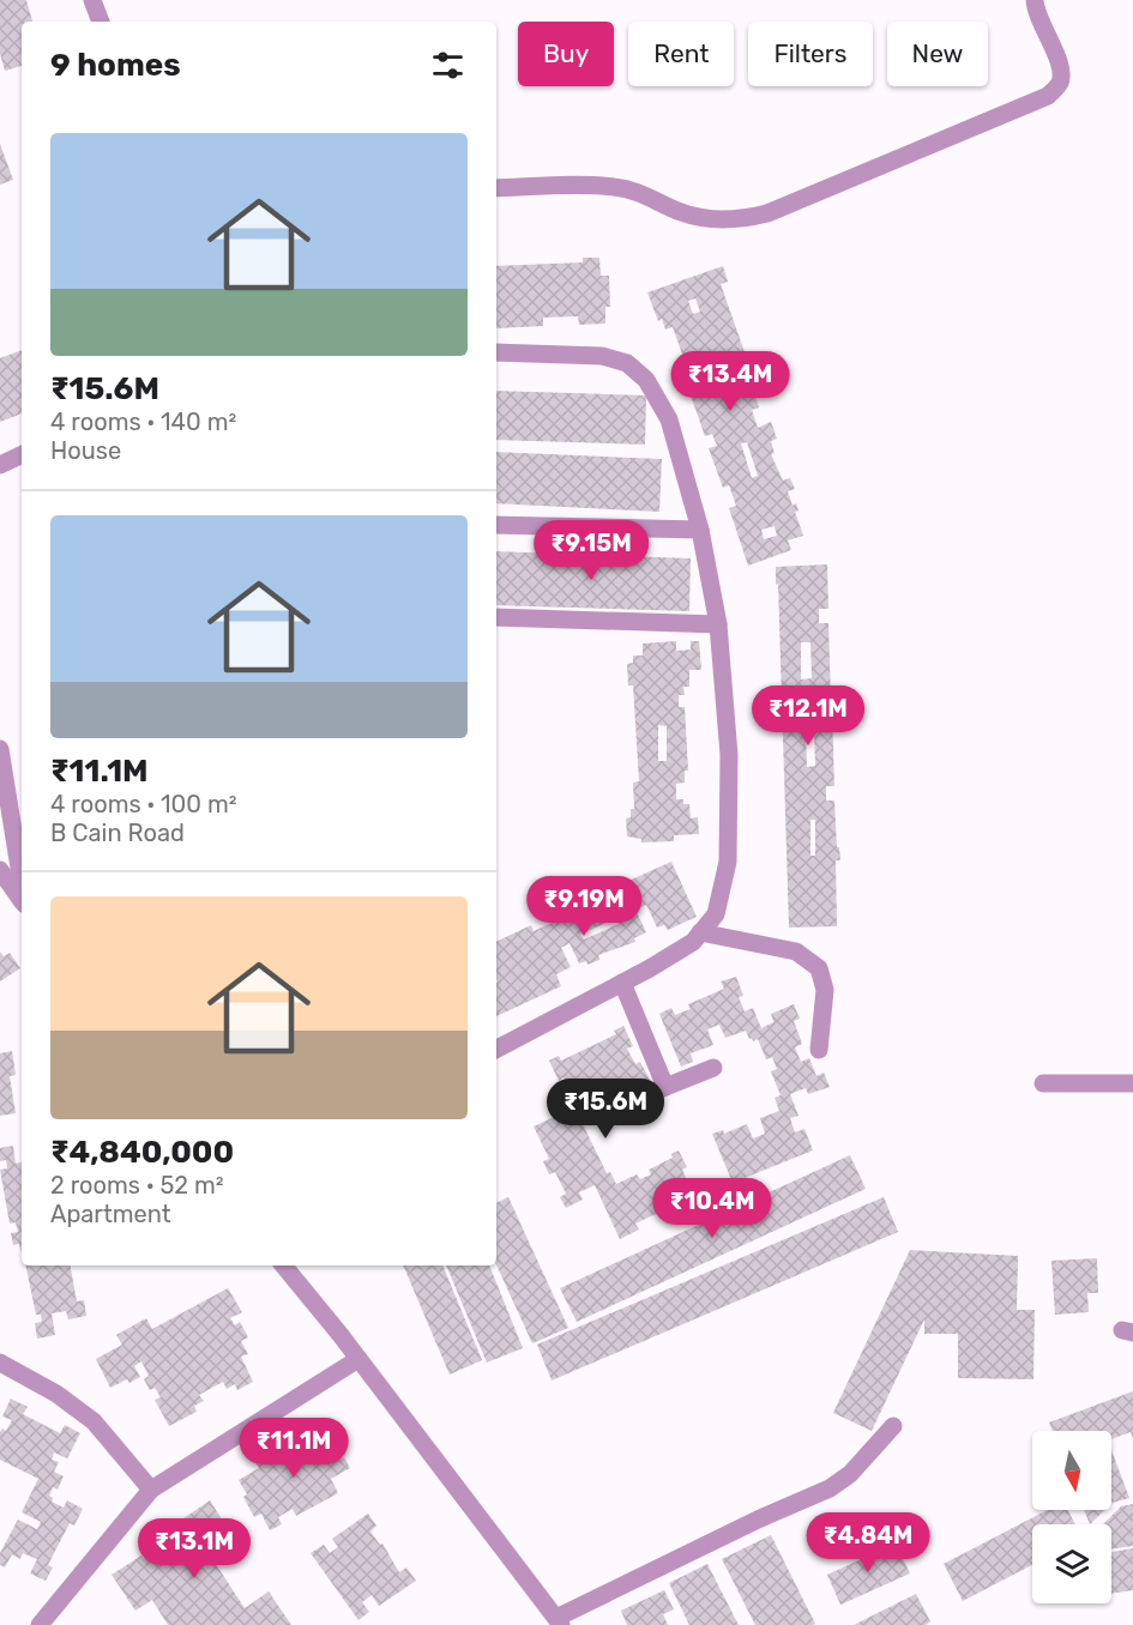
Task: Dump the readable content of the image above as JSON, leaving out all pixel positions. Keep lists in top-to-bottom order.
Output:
{
  "north": "bottom",
  "page": {
    "chip": [
      "Buy",
      "Rent",
      "Filters",
      "New"
    ],
    "heading": "9 homes",
    "list": [
      {
        "name": "₹15.6M",
        "note": "4 rooms · 140 m² · House"
      },
      {
        "name": "₹11.1M",
        "note": "4 rooms · 100 m² · B Cain Road"
      },
      {
        "name": "₹4,840,000",
        "note": "2 rooms · 52 m² · Apartment"
      }
    ],
    "price": [
      "₹13.4M",
      "₹9.15M",
      "₹12.1M",
      "₹9.19M",
      "₹15.6M",
      "₹10.4M",
      "₹11.1M",
      "₹4.84M",
      "₹13.1M"
    ]
  }
}
